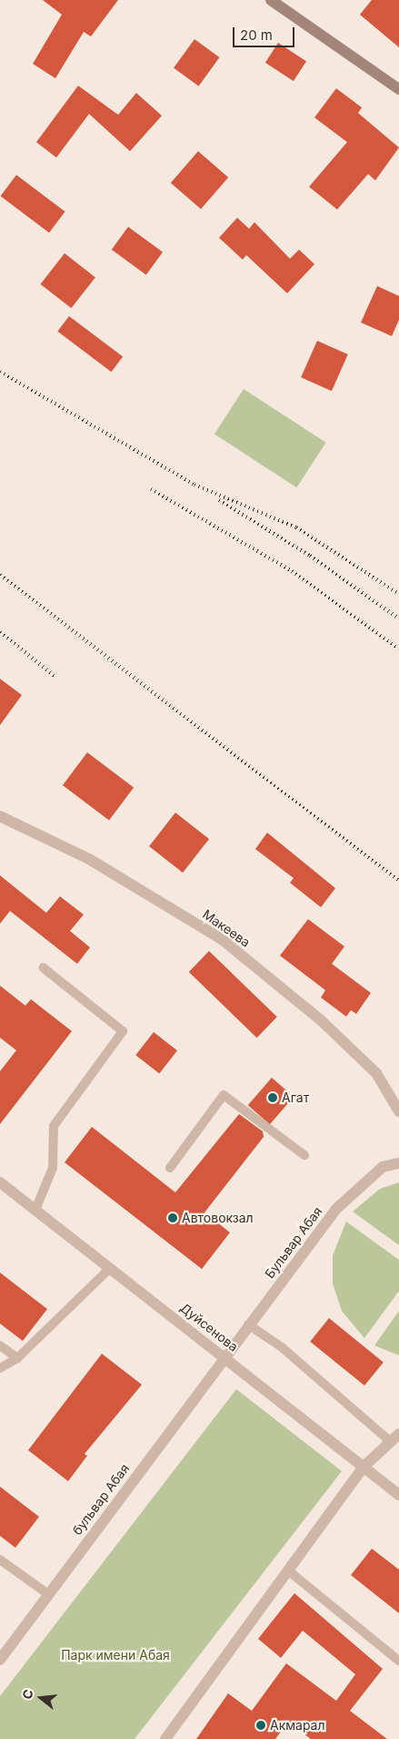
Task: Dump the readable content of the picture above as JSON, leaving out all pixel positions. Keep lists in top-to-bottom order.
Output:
{
  "streets": {
    "street": [
      "Макеева",
      "Бульвар Абая",
      "Дуйсенова",
      "бульвар Абая"
    ]
  },
  "crossings": [
    ["Бульвар Абая", "Дуйсенова"],
    ["Бульвар Абая", "бульвар Абая"],
    ["Дуйсенова", "бульвар Абая"]
  ],
  "parks": ["Парк имени Абая"],
  "places": ["Агат", "Автовокзал", "Акмарал"],
  "scale_bar": "20 m",
  "north": "left"
}
